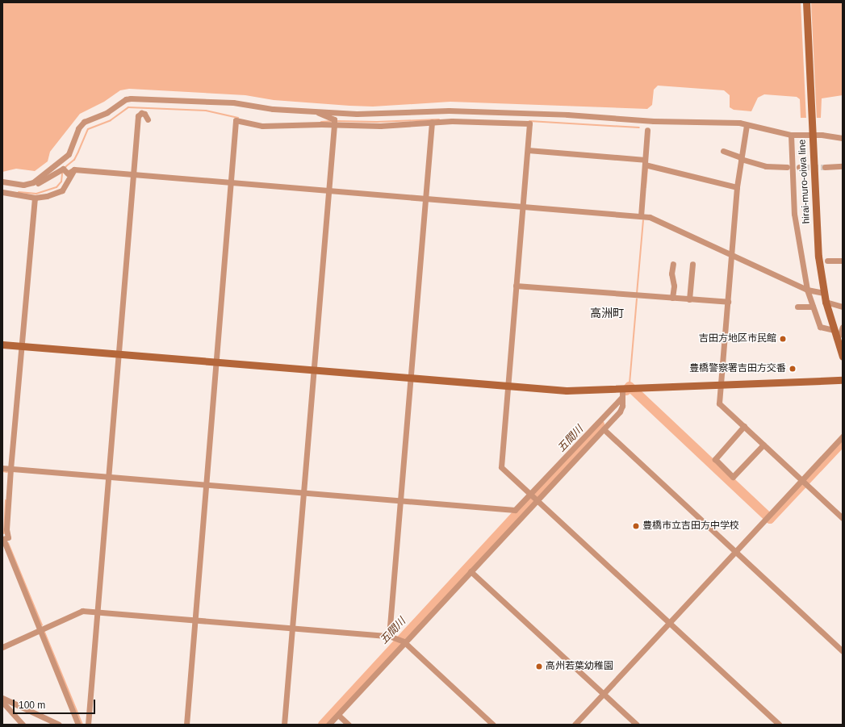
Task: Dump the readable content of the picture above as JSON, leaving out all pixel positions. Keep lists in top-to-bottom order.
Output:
{
  "streets": {
    "street": ["hirai-muro-oiwa line"]
  },
  "districts": ["高洲町"],
  "water": ["五間川"],
  "places": [
    "吉田方地区市民館",
    "豊橋警察署吉田方交番",
    "豊橋市立吉田方中学校",
    "高州若葉幼稚園"
  ],
  "scale_bar": "100 m"
}
